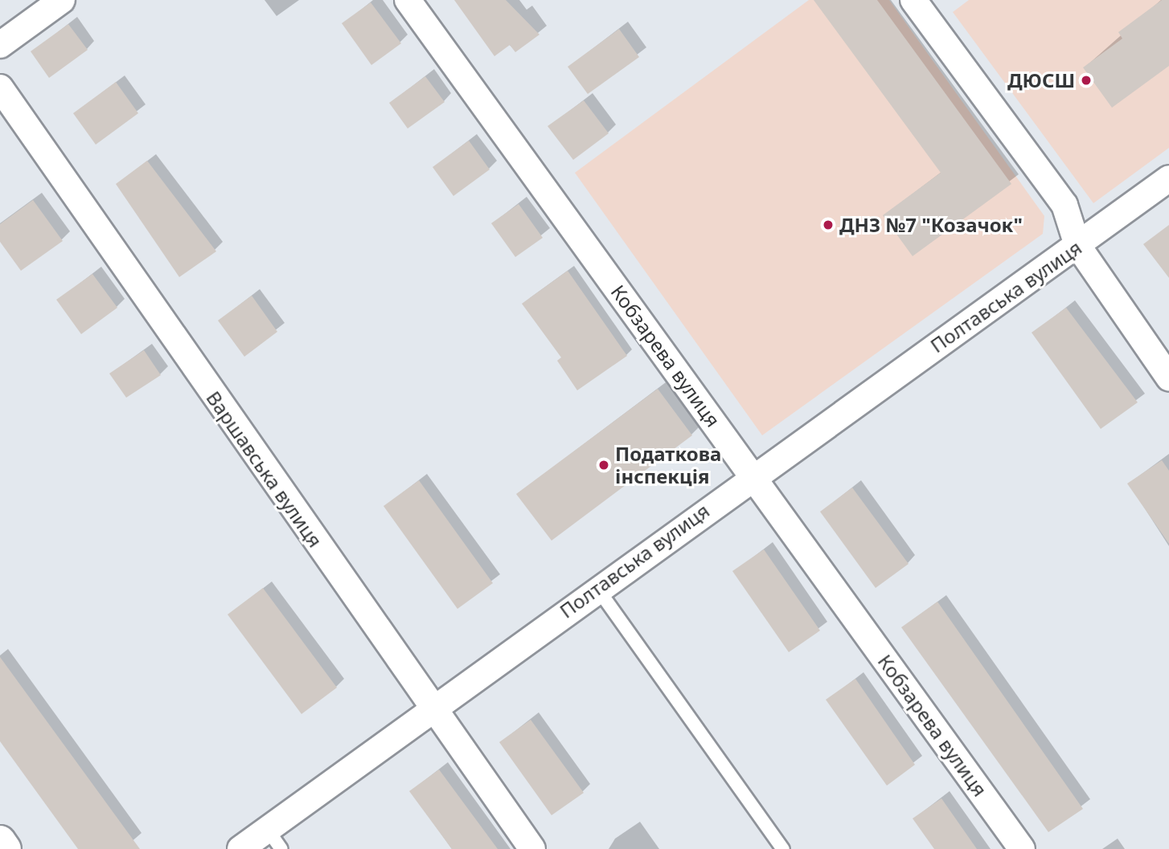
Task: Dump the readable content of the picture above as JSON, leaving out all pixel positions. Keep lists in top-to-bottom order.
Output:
{
  "streets": {
    "street": ["Полтавська вулиця", "Кобзарева вулиця", "Варшавська вулиця"]
  },
  "crossings": [
    ["Полтавська вулиця", "Кобзарева вулиця"],
    ["Полтавська вулиця", "Варшавська вулиця"]
  ],
  "places": ["ДЮСШ", "ДНЗ №7 \"Козачок\"", "Податкова інспекція"]
}
